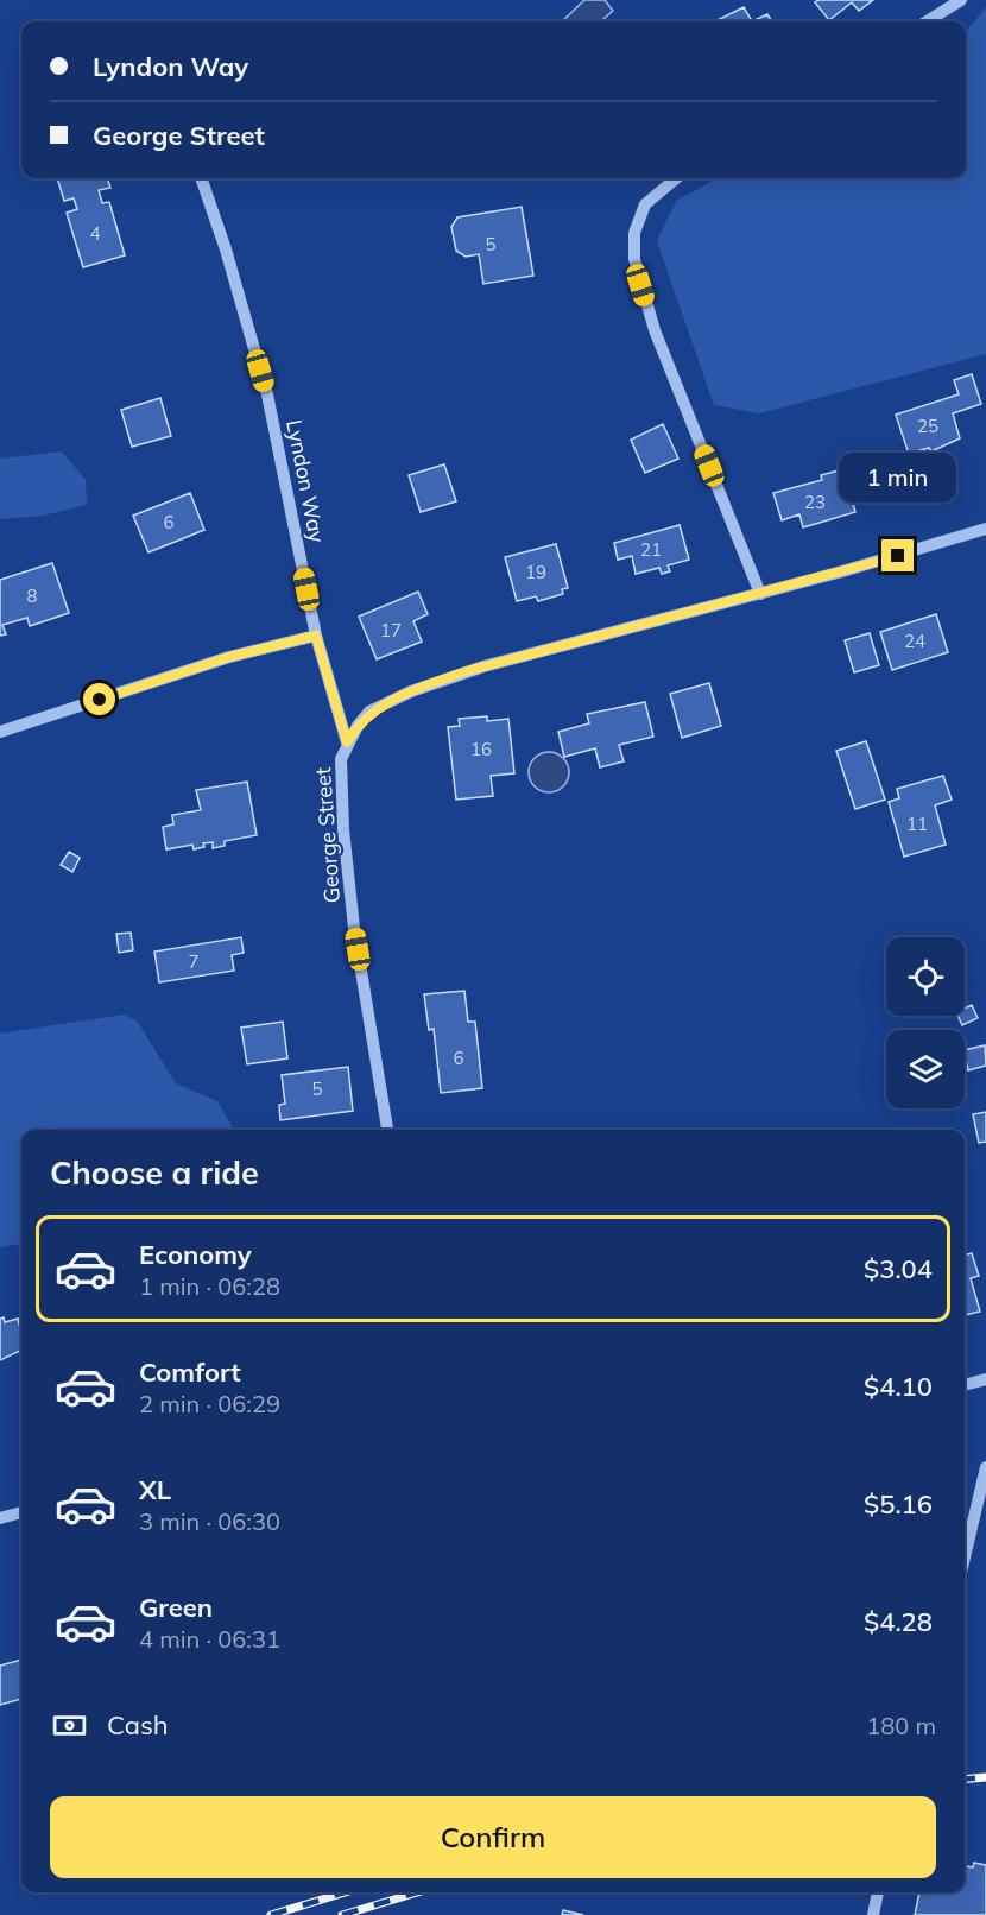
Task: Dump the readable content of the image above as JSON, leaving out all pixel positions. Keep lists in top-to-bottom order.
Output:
{
  "streets": {
    "street": ["Lyndon Way", "George Street"]
  },
  "crossings": [
    ["Lyndon Way", "George Street"]
  ],
  "house_numbers": [
    "4",
    "5",
    "25",
    "23",
    "6",
    "21",
    "19",
    "8",
    "17",
    "24",
    "16",
    "11",
    "7",
    "6",
    "5"
  ],
  "page": {
    "banner": ["Lyndon Way", "George Street"],
    "bubble": "1 min",
    "heading": "Choose a ride",
    "list": [
      {
        "name": "Economy",
        "note": "1 min · 06:28",
        "value": "$3.04"
      },
      {
        "name": "Comfort",
        "note": "2 min · 06:29",
        "value": "$4.10"
      },
      {
        "name": "XL",
        "note": "3 min · 06:30",
        "value": "$5.16"
      },
      {
        "name": "Green",
        "note": "4 min · 06:31",
        "value": "$4.28"
      }
    ],
    "pay": ["Cash", "180 m"],
    "buttons": "Confirm"
  }
}
